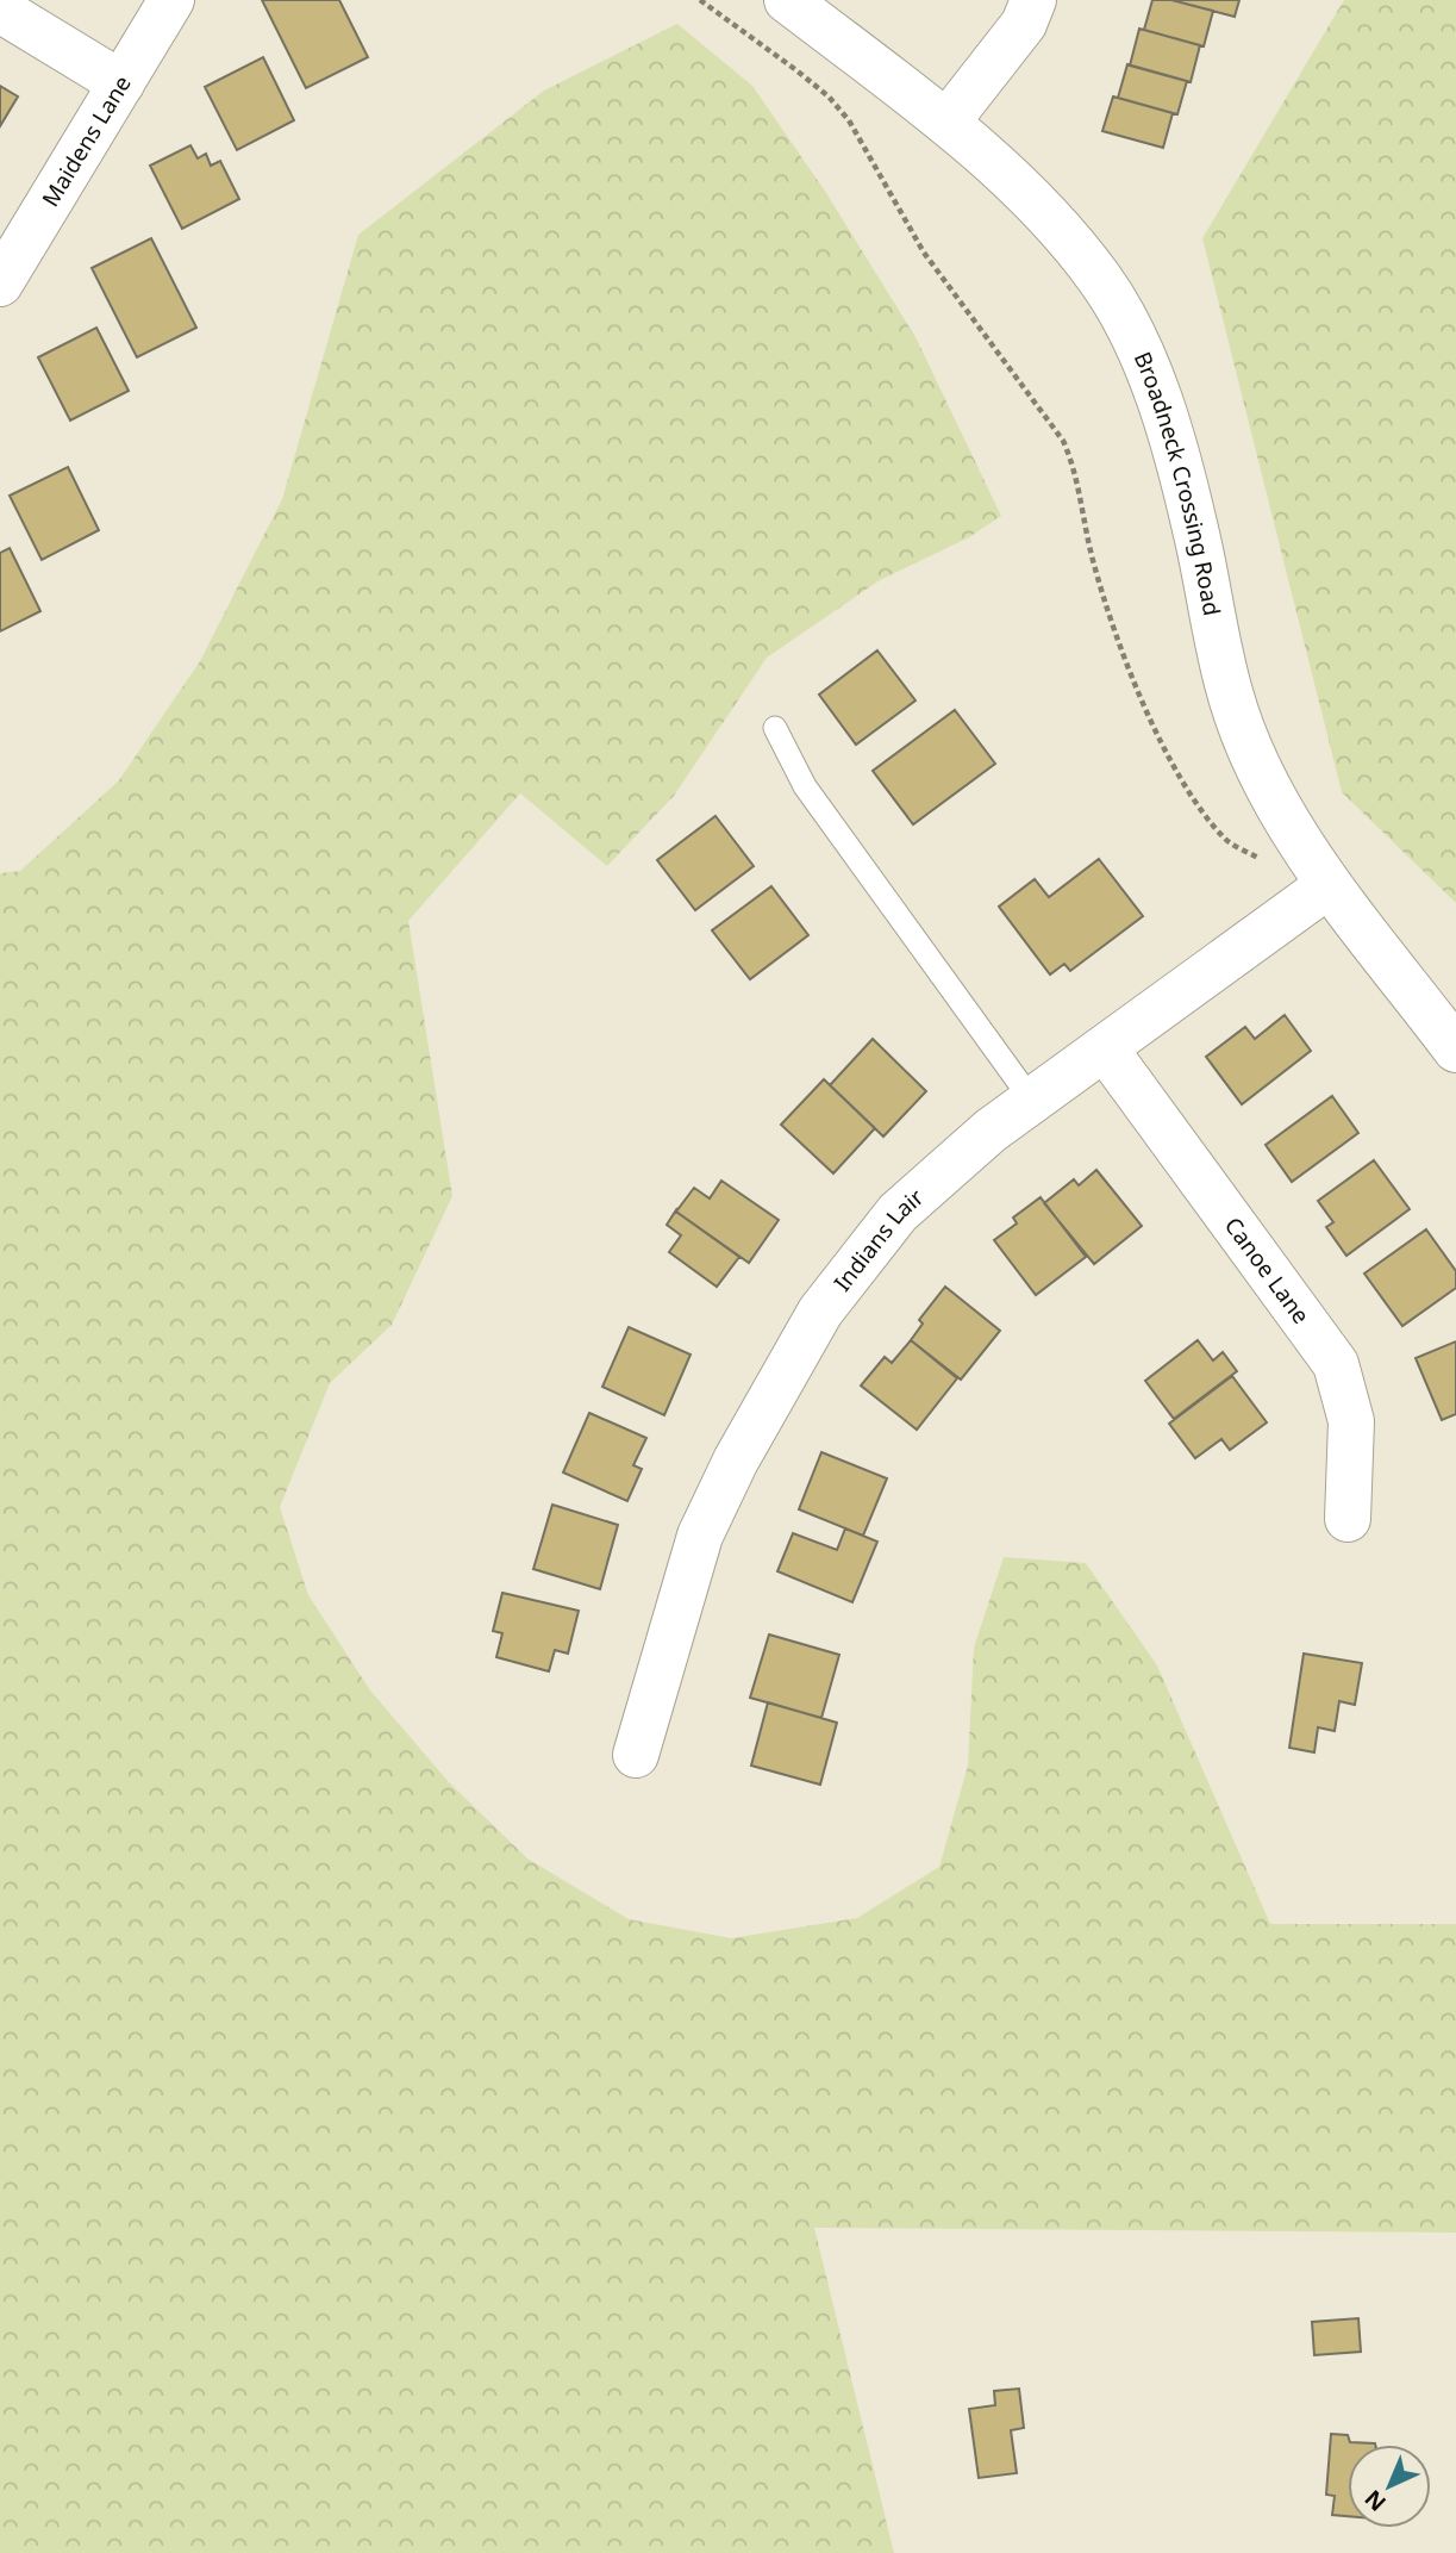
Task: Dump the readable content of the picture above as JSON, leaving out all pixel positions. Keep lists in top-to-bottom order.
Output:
{
  "streets": {
    "street": [
      "Maidens Lane",
      "Broadneck Crossing Road",
      "Indians Lair",
      "Canoe Lane"
    ]
  },
  "crossings": [
    ["Broadneck Crossing Road", "Indians Lair"],
    ["Indians Lair", "Canoe Lane"]
  ],
  "north": "bottom left"
}
